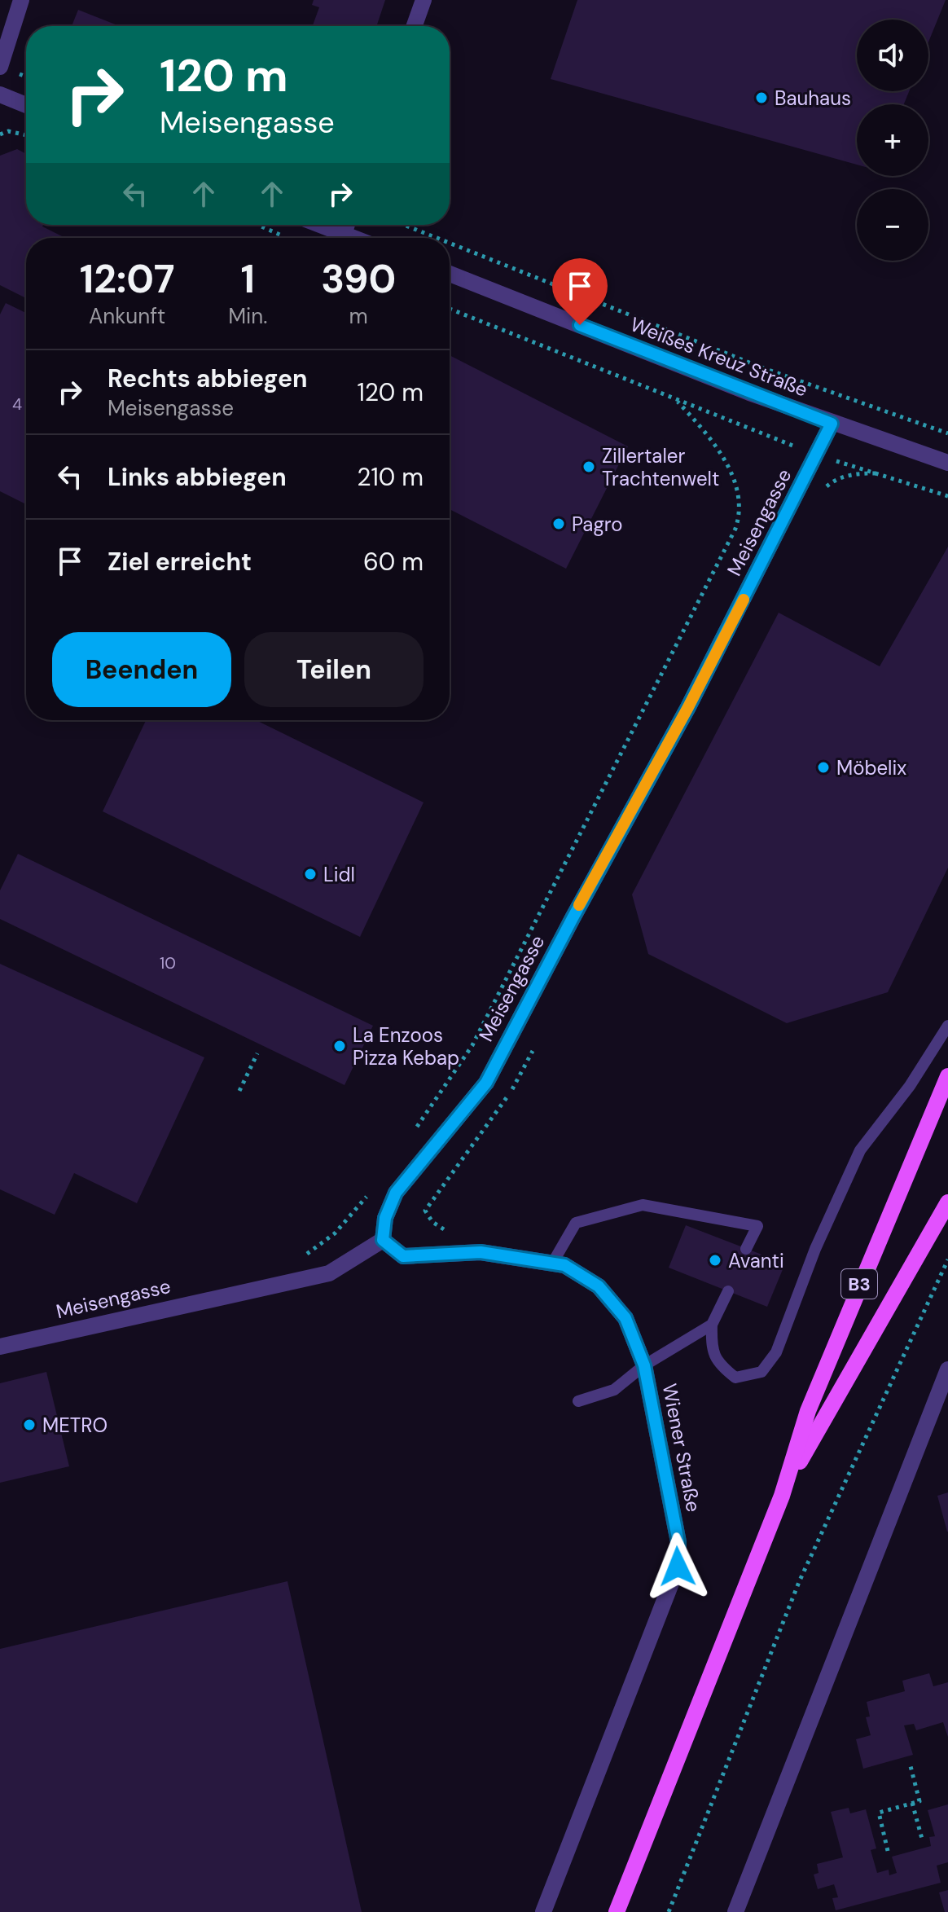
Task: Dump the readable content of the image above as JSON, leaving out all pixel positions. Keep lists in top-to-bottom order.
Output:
{
  "streets": {
    "main road": ["B3"],
    "street": ["Weißes Kreuz Straße", "Meisengasse", "Wiener Straße"]
  },
  "crossings": [
    ["Weißes Kreuz Straße", "Meisengasse"],
    ["Meisengasse", "Wiener Straße"]
  ],
  "places": [
    "Bauhaus",
    "Zillertaler Trachtenwelt",
    "Pagro",
    "Möbelix",
    "Lidl",
    "La Enzoos Pizza Kebap",
    "Avanti",
    "METRO"
  ],
  "house_numbers": ["4", "10"],
  "page": {
    "map_buttons": ["+", "−"],
    "turn": ["120 m", "Meisengasse"],
    "eta": [
      "12:07",
      "Ankunft",
      "1",
      "Min.",
      "390",
      "m"
    ],
    "list": [
      {
        "name": "Rechts abbiegen",
        "note": "Meisengasse",
        "value": "120 m"
      },
      {
        "name": "Links abbiegen",
        "value": "210 m"
      },
      {
        "name": "Ziel erreicht",
        "value": "60 m"
      }
    ],
    "buttons": ["Beenden", "Teilen"]
  }
}
